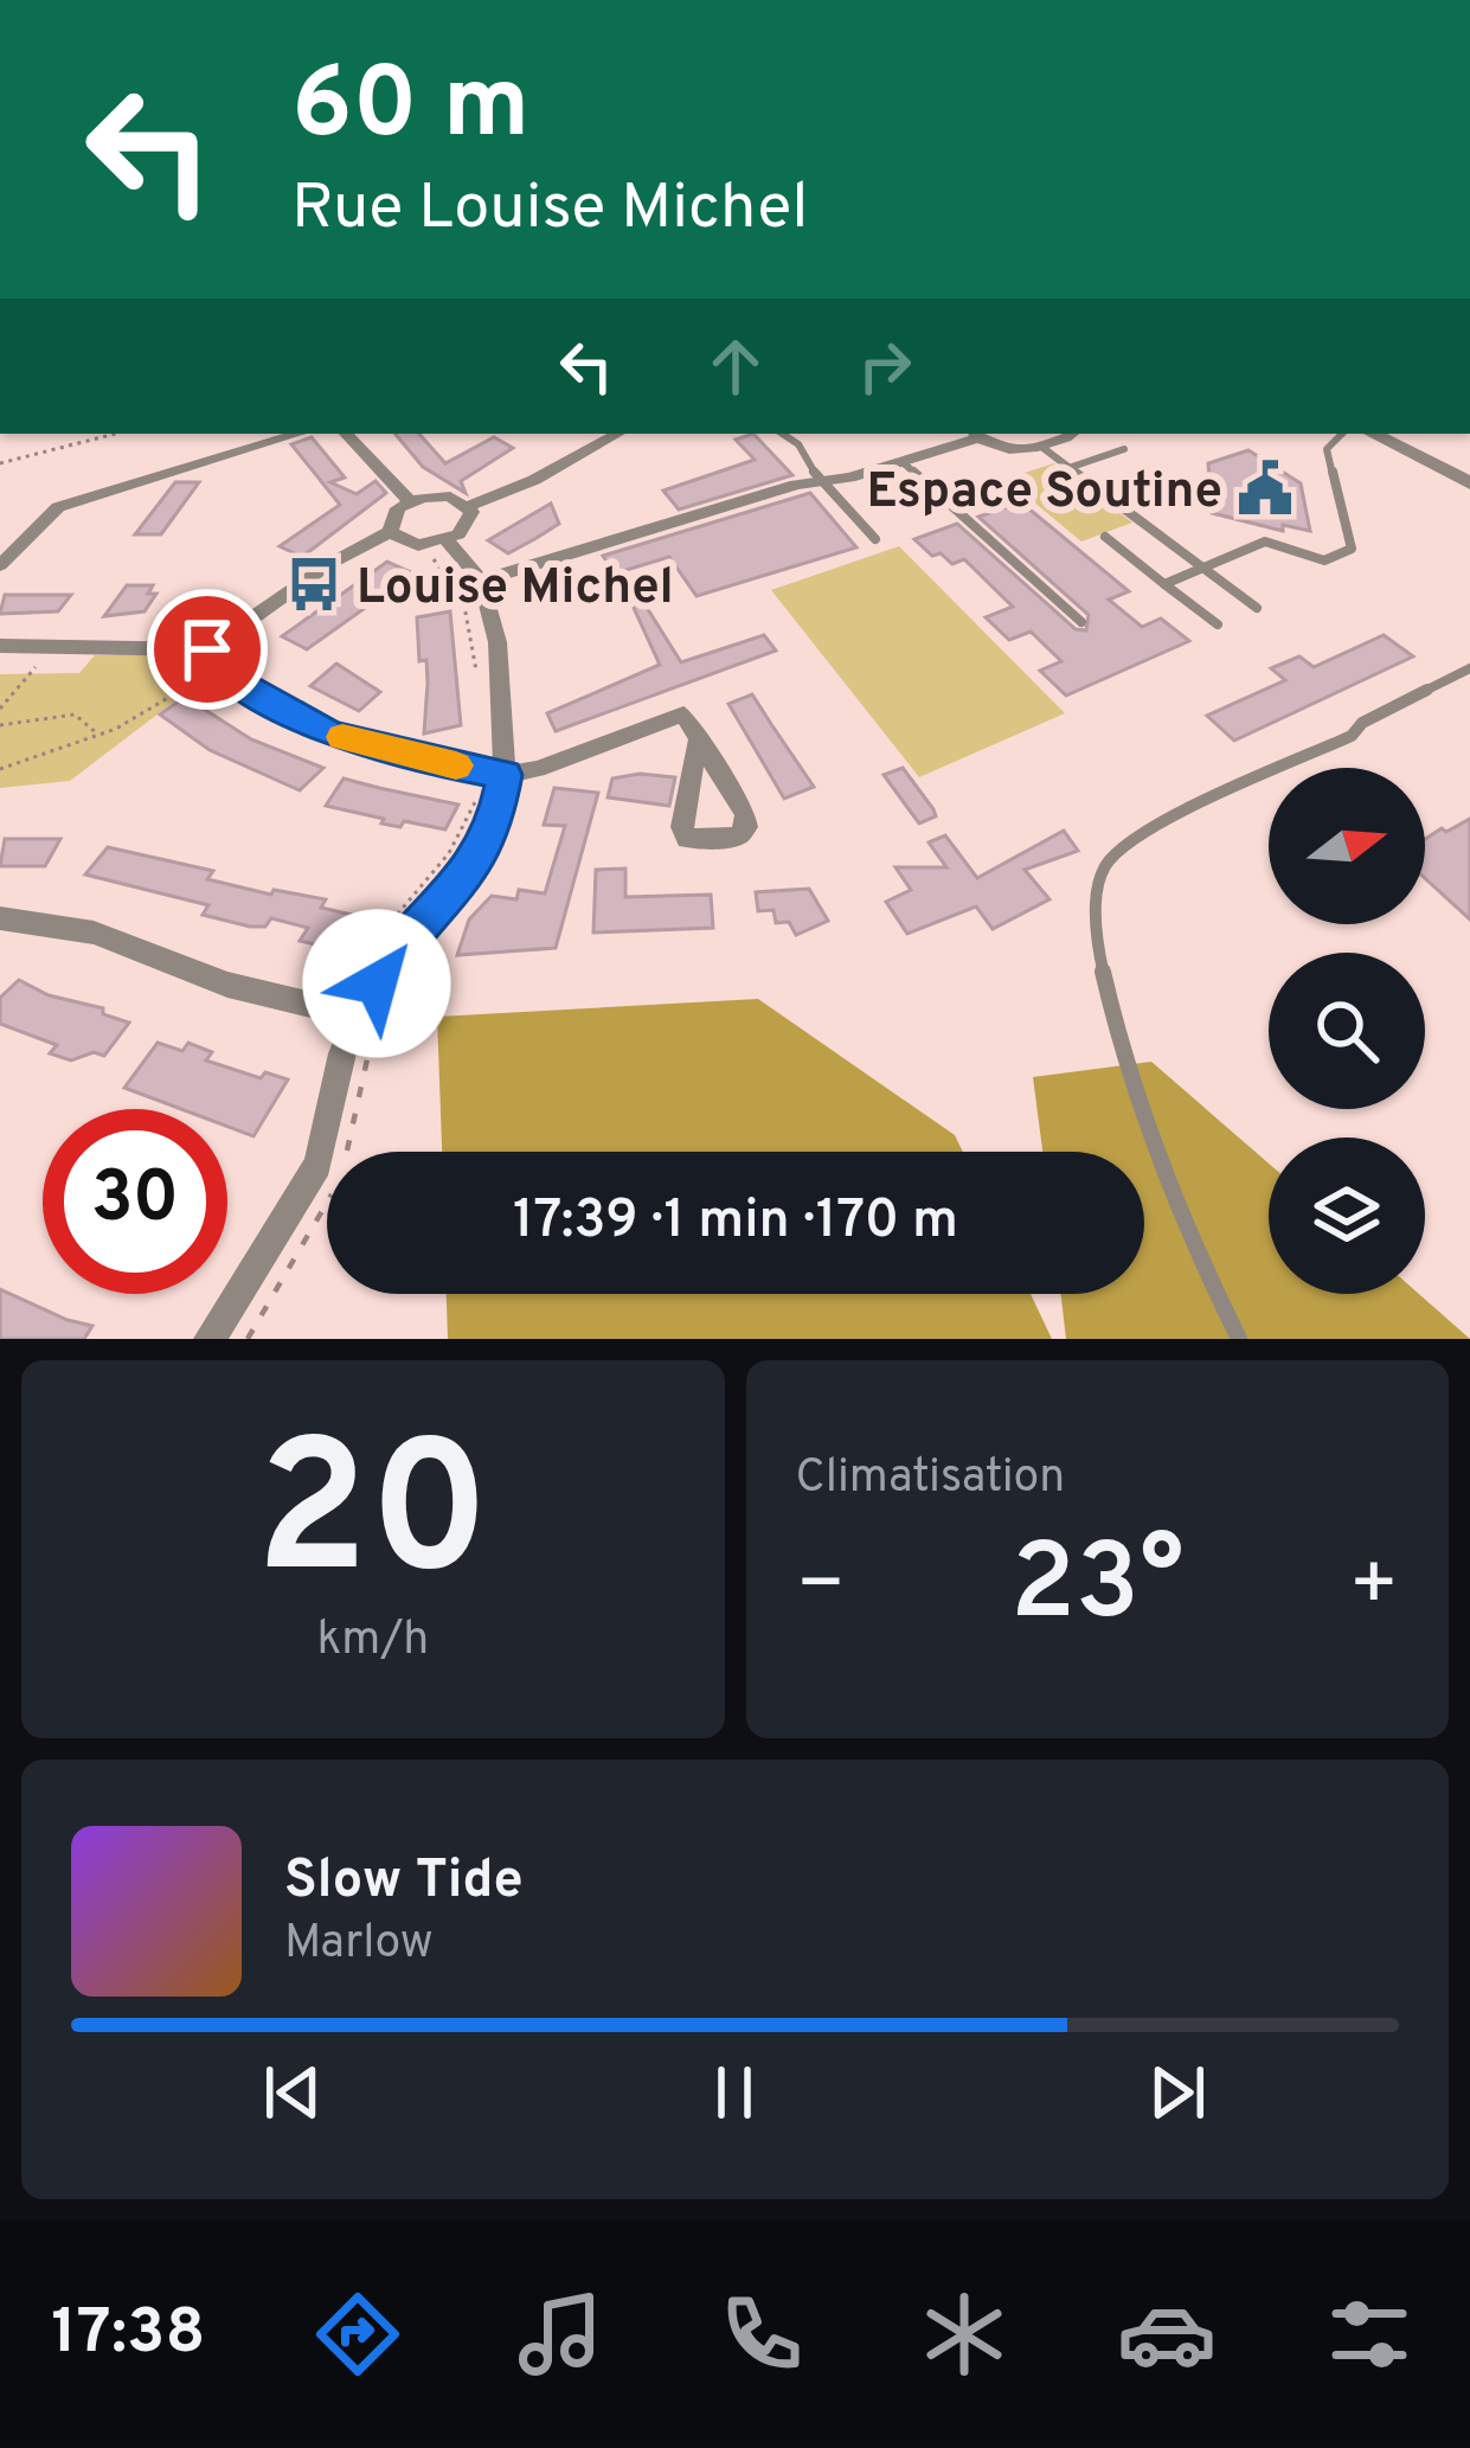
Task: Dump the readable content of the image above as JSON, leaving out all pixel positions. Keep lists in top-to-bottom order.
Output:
{
  "places": {
    "public building": ["Espace Soutine"],
    "bus stop": ["Louise Michel"]
  },
  "north": "right",
  "page": {
    "turn": ["60 m", "Rue Louise Michel"],
    "limit": "30",
    "trip": "17:39 · 1 min · 170 m",
    "tile": [
      ["20", "km/h"],
      "Climatisation"
    ],
    "heat": ["−", "23°", "+"],
    "song": ["Slow Tide", "Marlow"],
    "tabs": "17:38"
  }
}
